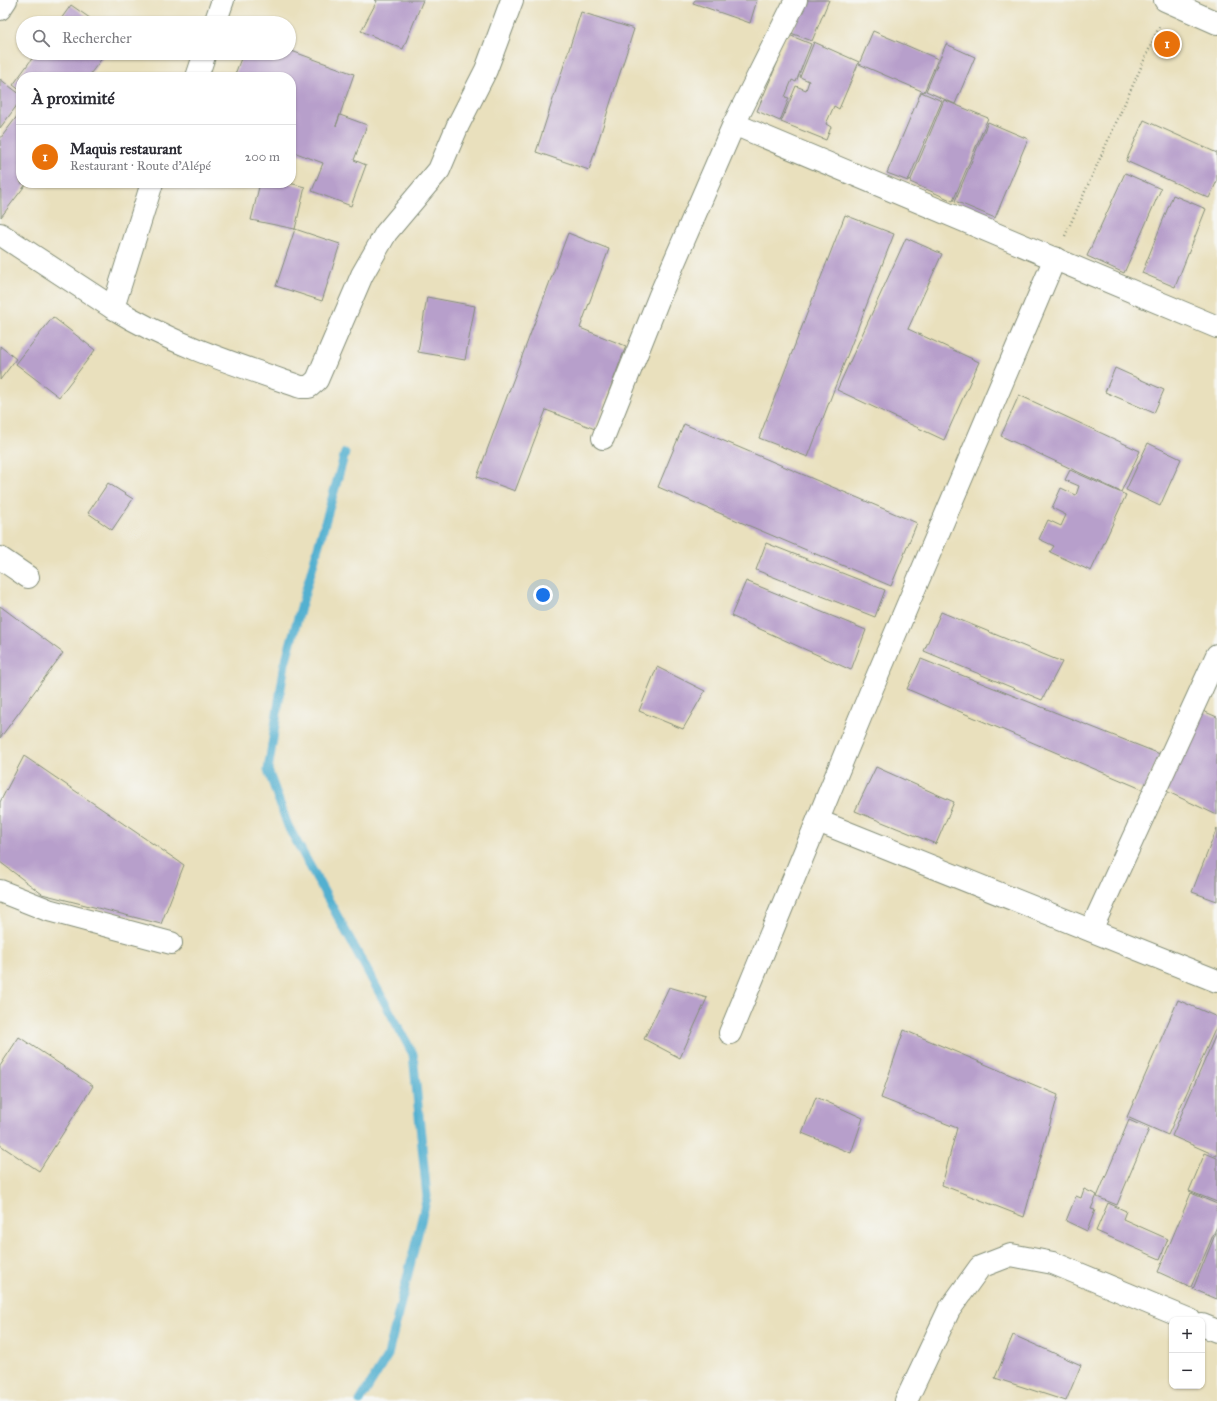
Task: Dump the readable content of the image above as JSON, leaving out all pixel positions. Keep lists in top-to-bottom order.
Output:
{
  "page": {
    "search": "Rechercher",
    "pins": "1",
    "heading": "À proximité",
    "list": [
      {
        "mark": "1",
        "name": "Maquis restaurant",
        "note": "Restaurant · Route d'Alépé",
        "value": "200 m"
      }
    ],
    "map_buttons": ["+", "−"]
  }
}
